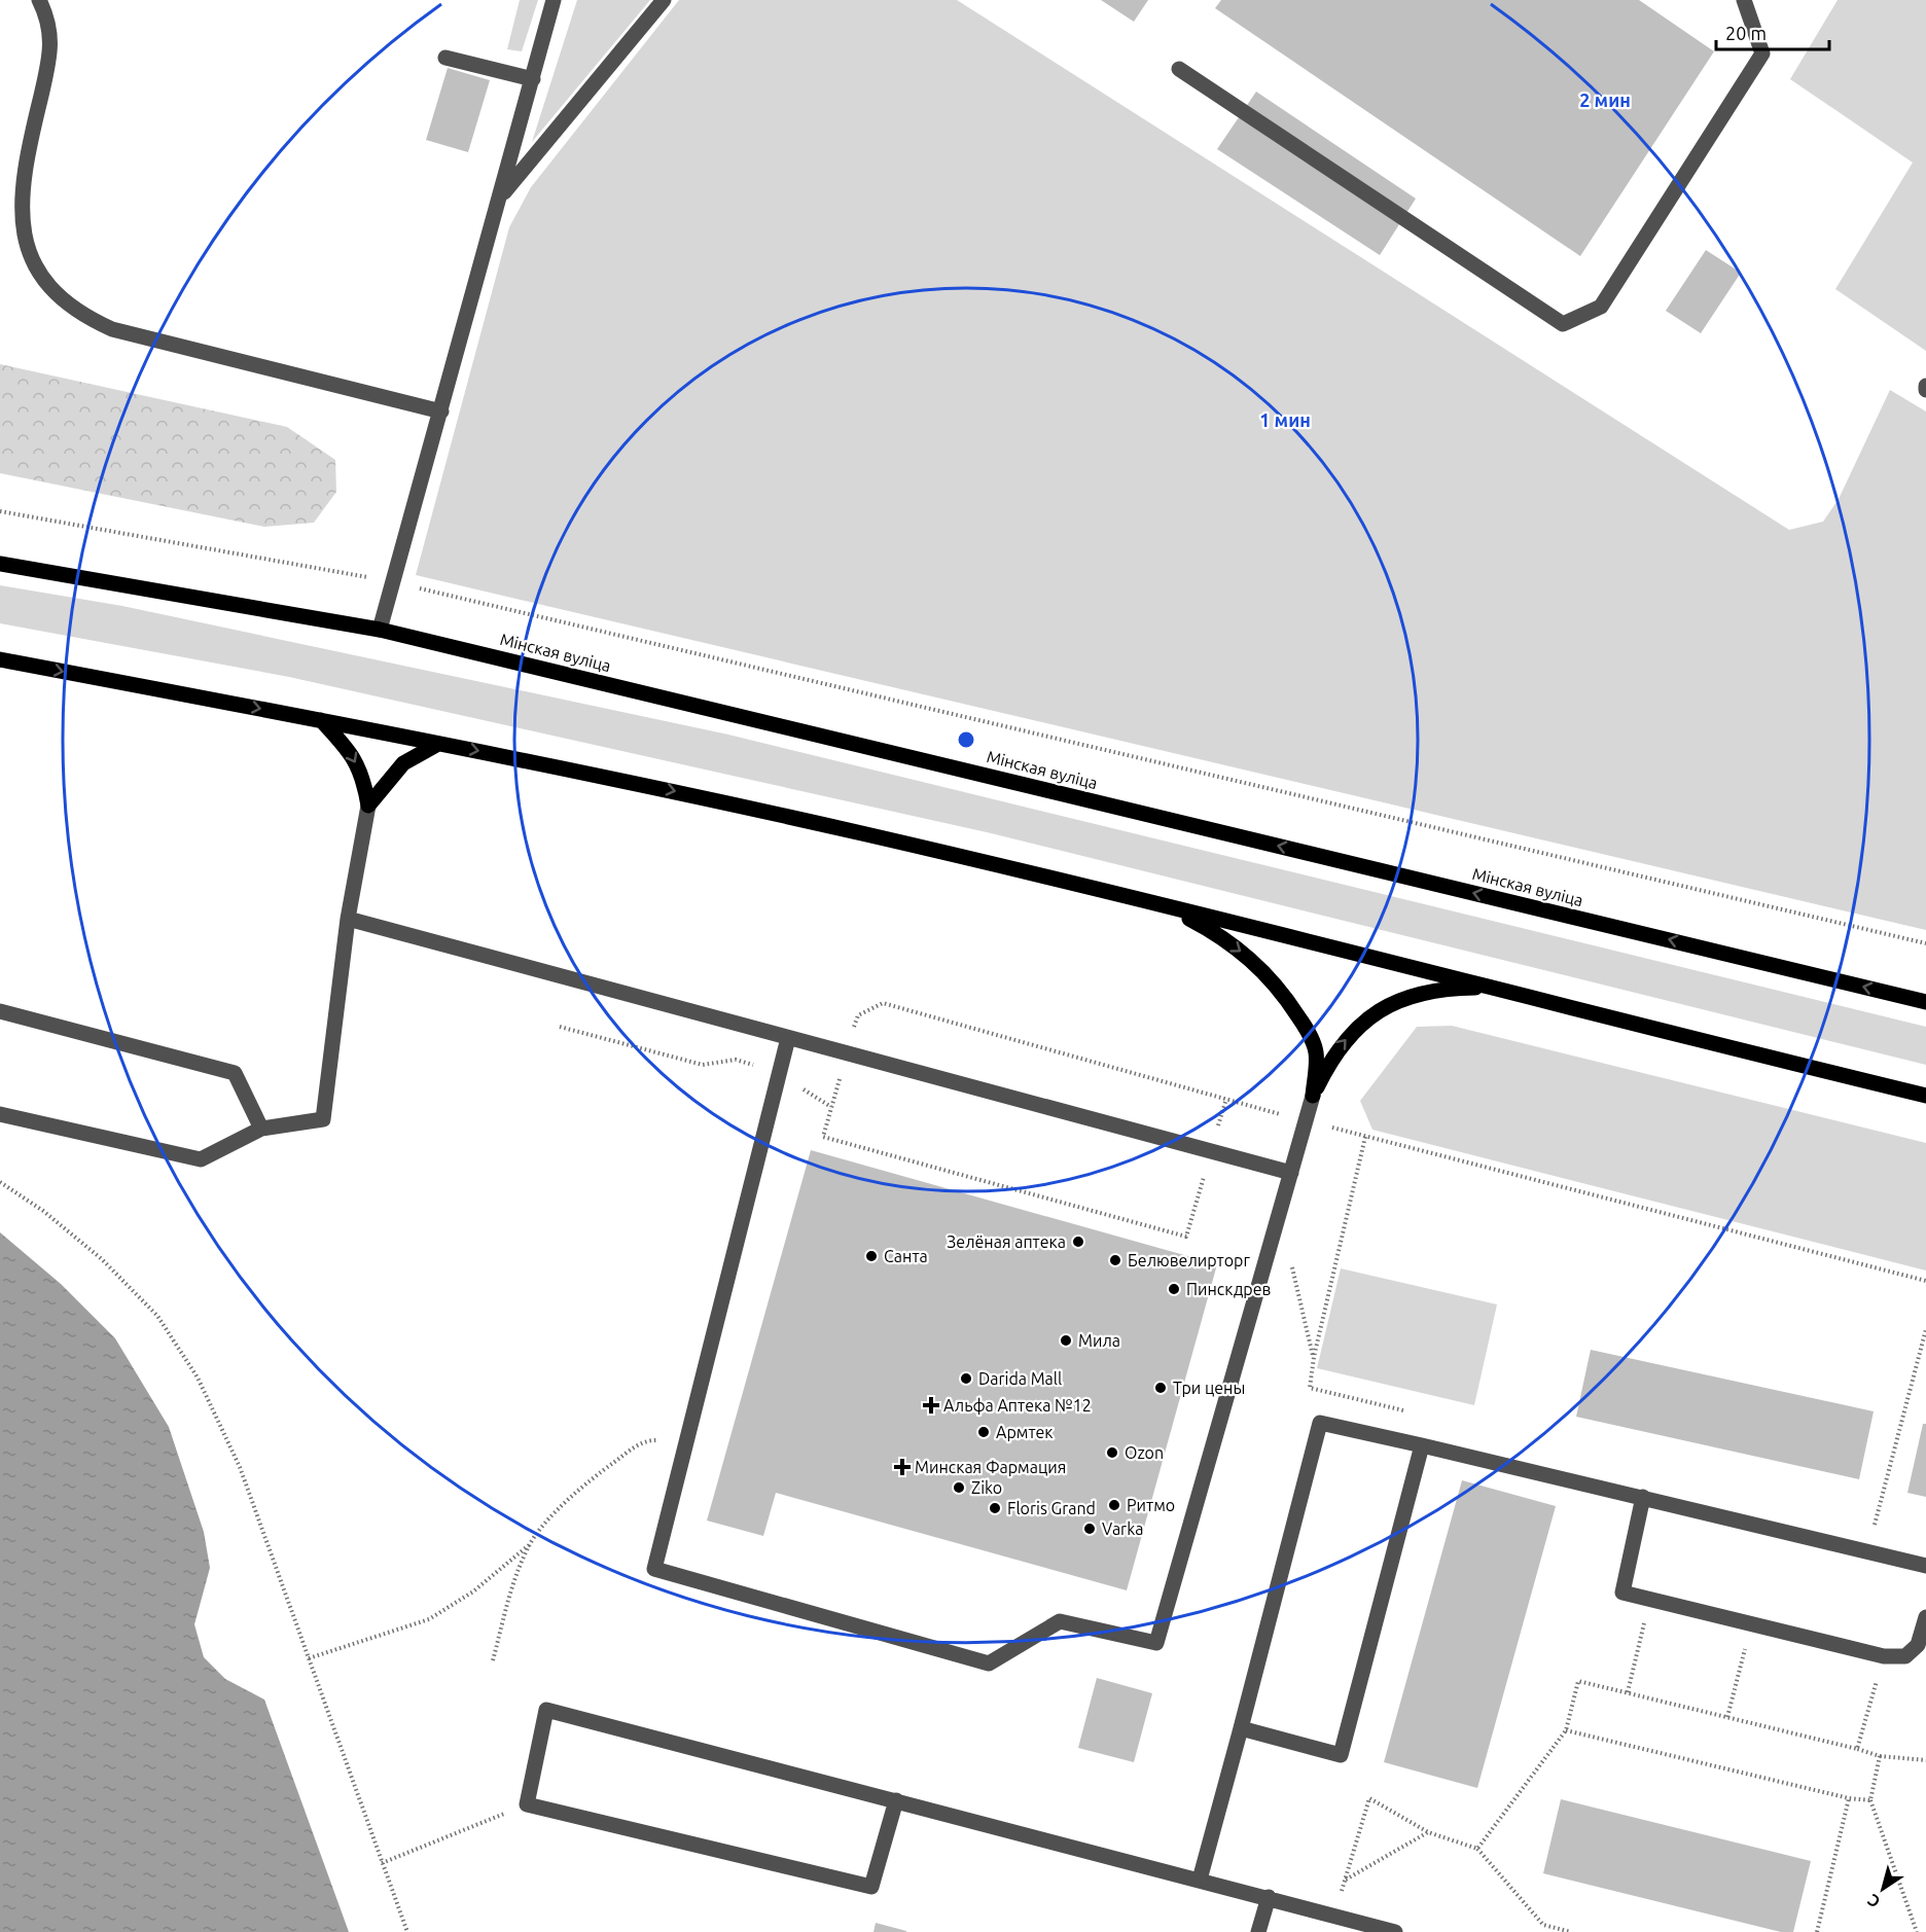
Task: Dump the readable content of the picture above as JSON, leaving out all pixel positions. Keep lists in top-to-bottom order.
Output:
{
  "streets": {
    "main road": ["Мінская вуліца"]
  },
  "places": {
    "other": [
      "Зелёная аптека",
      "Санта",
      "Белювелирторг",
      "Пинскдрев",
      "Мила",
      "Darida Mall",
      "Три цены",
      "Армтек",
      "Ozon",
      "Ziko",
      "Ритмо",
      "Floris Grand",
      "Varka"
    ],
    "health": ["Альфа Аптека №12", "Минская Фармация"]
  },
  "scale_bar": "20 m",
  "north": "bottom left",
  "rings": ["2 мин", "1 мин"]
}
